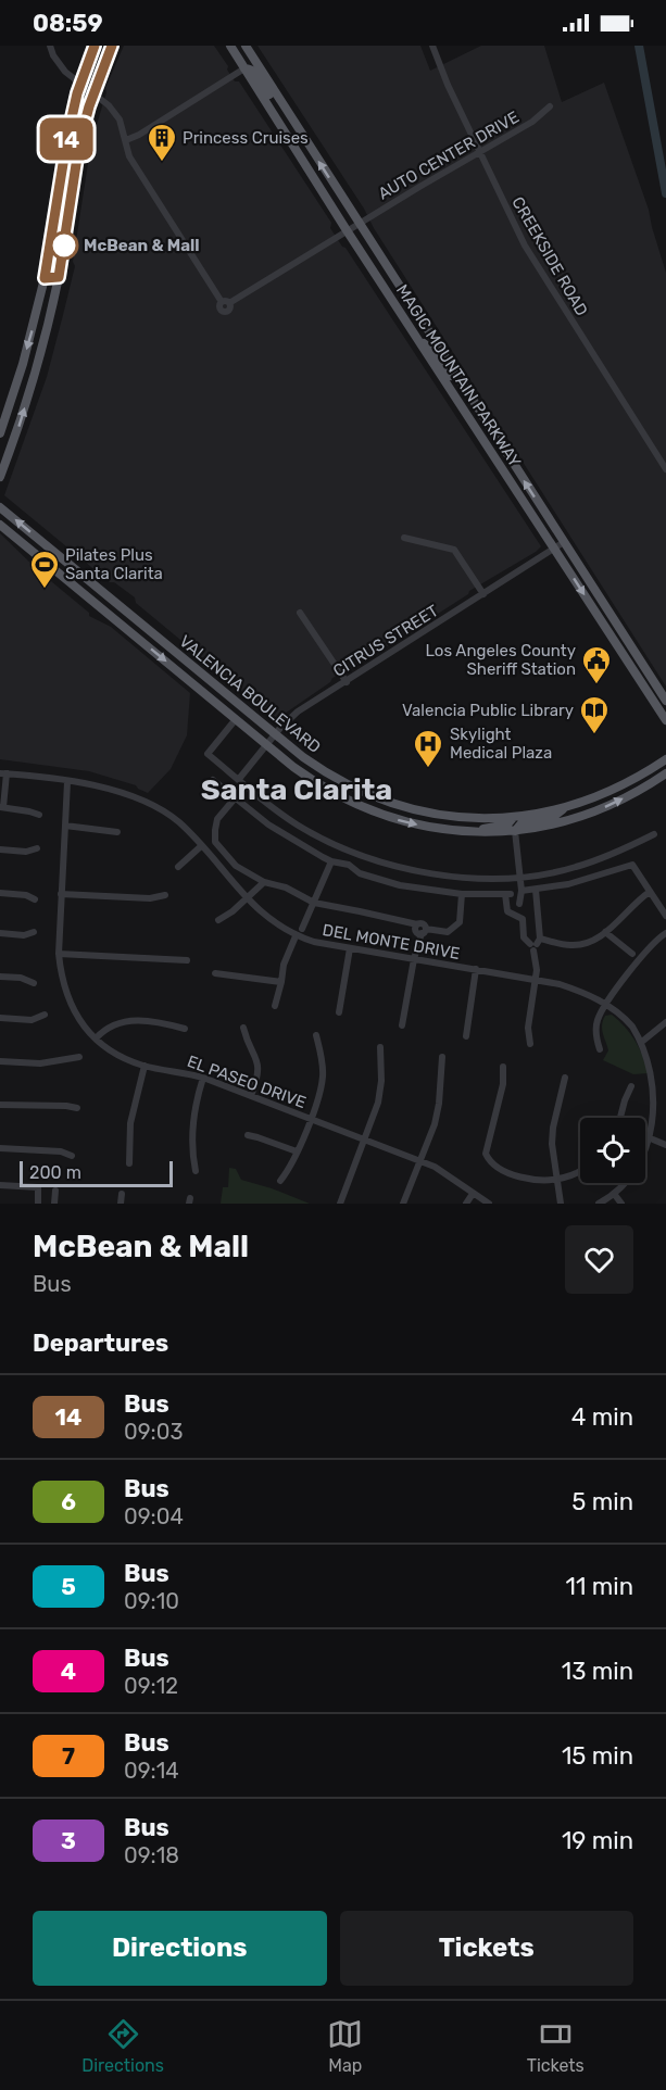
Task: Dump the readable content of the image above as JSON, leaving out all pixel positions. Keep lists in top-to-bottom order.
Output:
{
  "streets": {
    "main road": ["MAGIC MOUNTAIN PARKWAY", "VALENCIA BOULEVARD"],
    "street": [
      "AUTO CENTER DRIVE",
      "CREEKSIDE ROAD",
      "CITRUS STREET",
      "DEL MONTE DRIVE",
      "EL PASEO DRIVE"
    ]
  },
  "crossings": [
    ["AUTO CENTER DRIVE", "CREEKSIDE ROAD"],
    ["AUTO CENTER DRIVE", "MAGIC MOUNTAIN PARKWAY"],
    ["MAGIC MOUNTAIN PARKWAY", "CITRUS STREET"],
    ["CITRUS STREET", "VALENCIA BOULEVARD"],
    ["DEL MONTE DRIVE", "EL PASEO DRIVE"]
  ],
  "districts": ["Santa Clarita"],
  "places": {
    "building": ["Princess Cruises"],
    "other": ["McBean & Mall"],
    "sports": ["Pilates Plus Santa Clarita"],
    "public building": ["Los Angeles County Sheriff Station"],
    "library": ["Valencia Public Library"],
    "hospital": ["Skylight Medical Plaza"]
  },
  "lines": ["bus line 14"],
  "scale_bar": "200 m",
  "page": {
    "status": "08:59",
    "on_map": "14",
    "scale": "200 m",
    "heading": [
      ["McBean & Mall", "Bus"],
      "Departures"
    ],
    "list": [
      {
        "mark": "14",
        "name": "Bus",
        "note": "09:03",
        "value": "4 min"
      },
      {
        "mark": "6",
        "name": "Bus",
        "note": "09:04",
        "value": "5 min"
      },
      {
        "mark": "5",
        "name": "Bus",
        "note": "09:10",
        "value": "11 min"
      },
      {
        "mark": "4",
        "name": "Bus",
        "note": "09:12",
        "value": "13 min"
      },
      {
        "mark": "7",
        "name": "Bus",
        "note": "09:14",
        "value": "15 min"
      },
      {
        "mark": "3",
        "name": "Bus",
        "note": "09:18",
        "value": "19 min"
      }
    ],
    "buttons": ["Directions", "Tickets"],
    "tabs": ["Directions", "Map", "Tickets"]
  }
}
